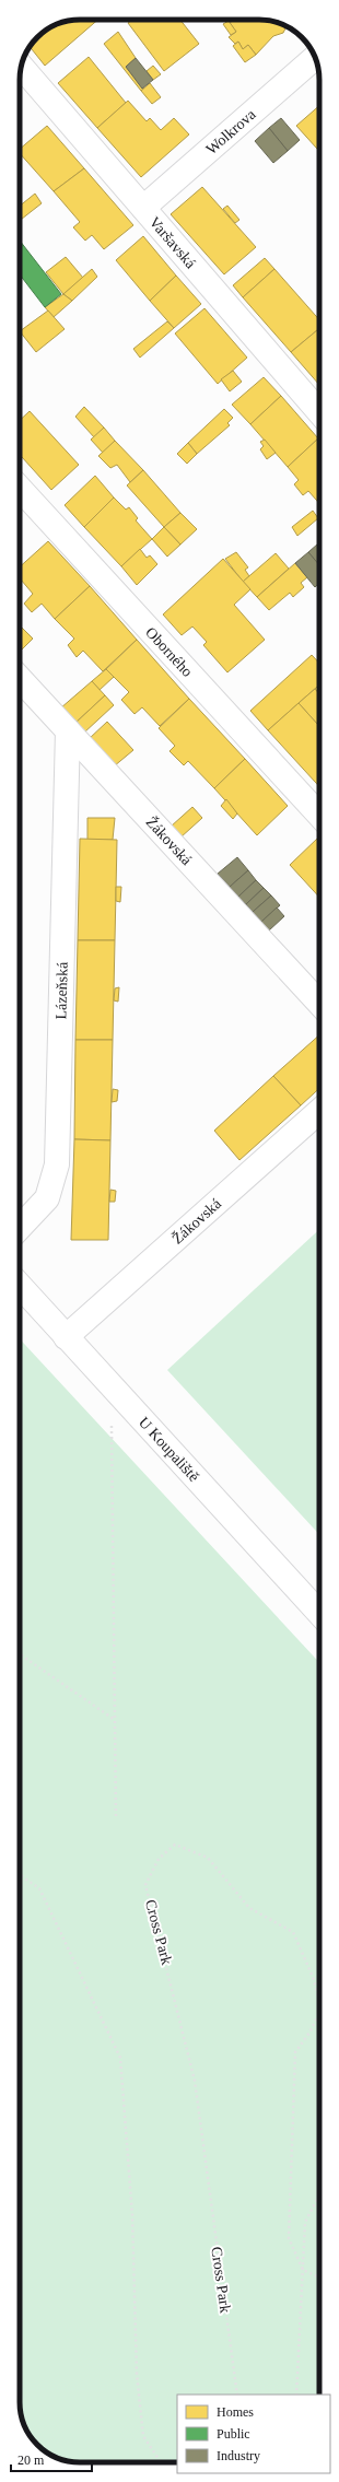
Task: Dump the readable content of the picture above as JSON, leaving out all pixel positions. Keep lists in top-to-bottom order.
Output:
{
  "streets": {
    "street": [
      "Wolkrova",
      "Varšavská",
      "Oborného",
      "Žákovská",
      "Lázeňská",
      "U Koupaliště"
    ],
    "path": ["Cross Park"]
  },
  "crossings": [
    ["Wolkrova", "Varšavská"],
    ["Žákovská", "Lázeňská"],
    ["Žákovská", "U Koupaliště"]
  ],
  "legend": ["Homes", "Public", "Industry"],
  "scale_bar": "20 m"
}
